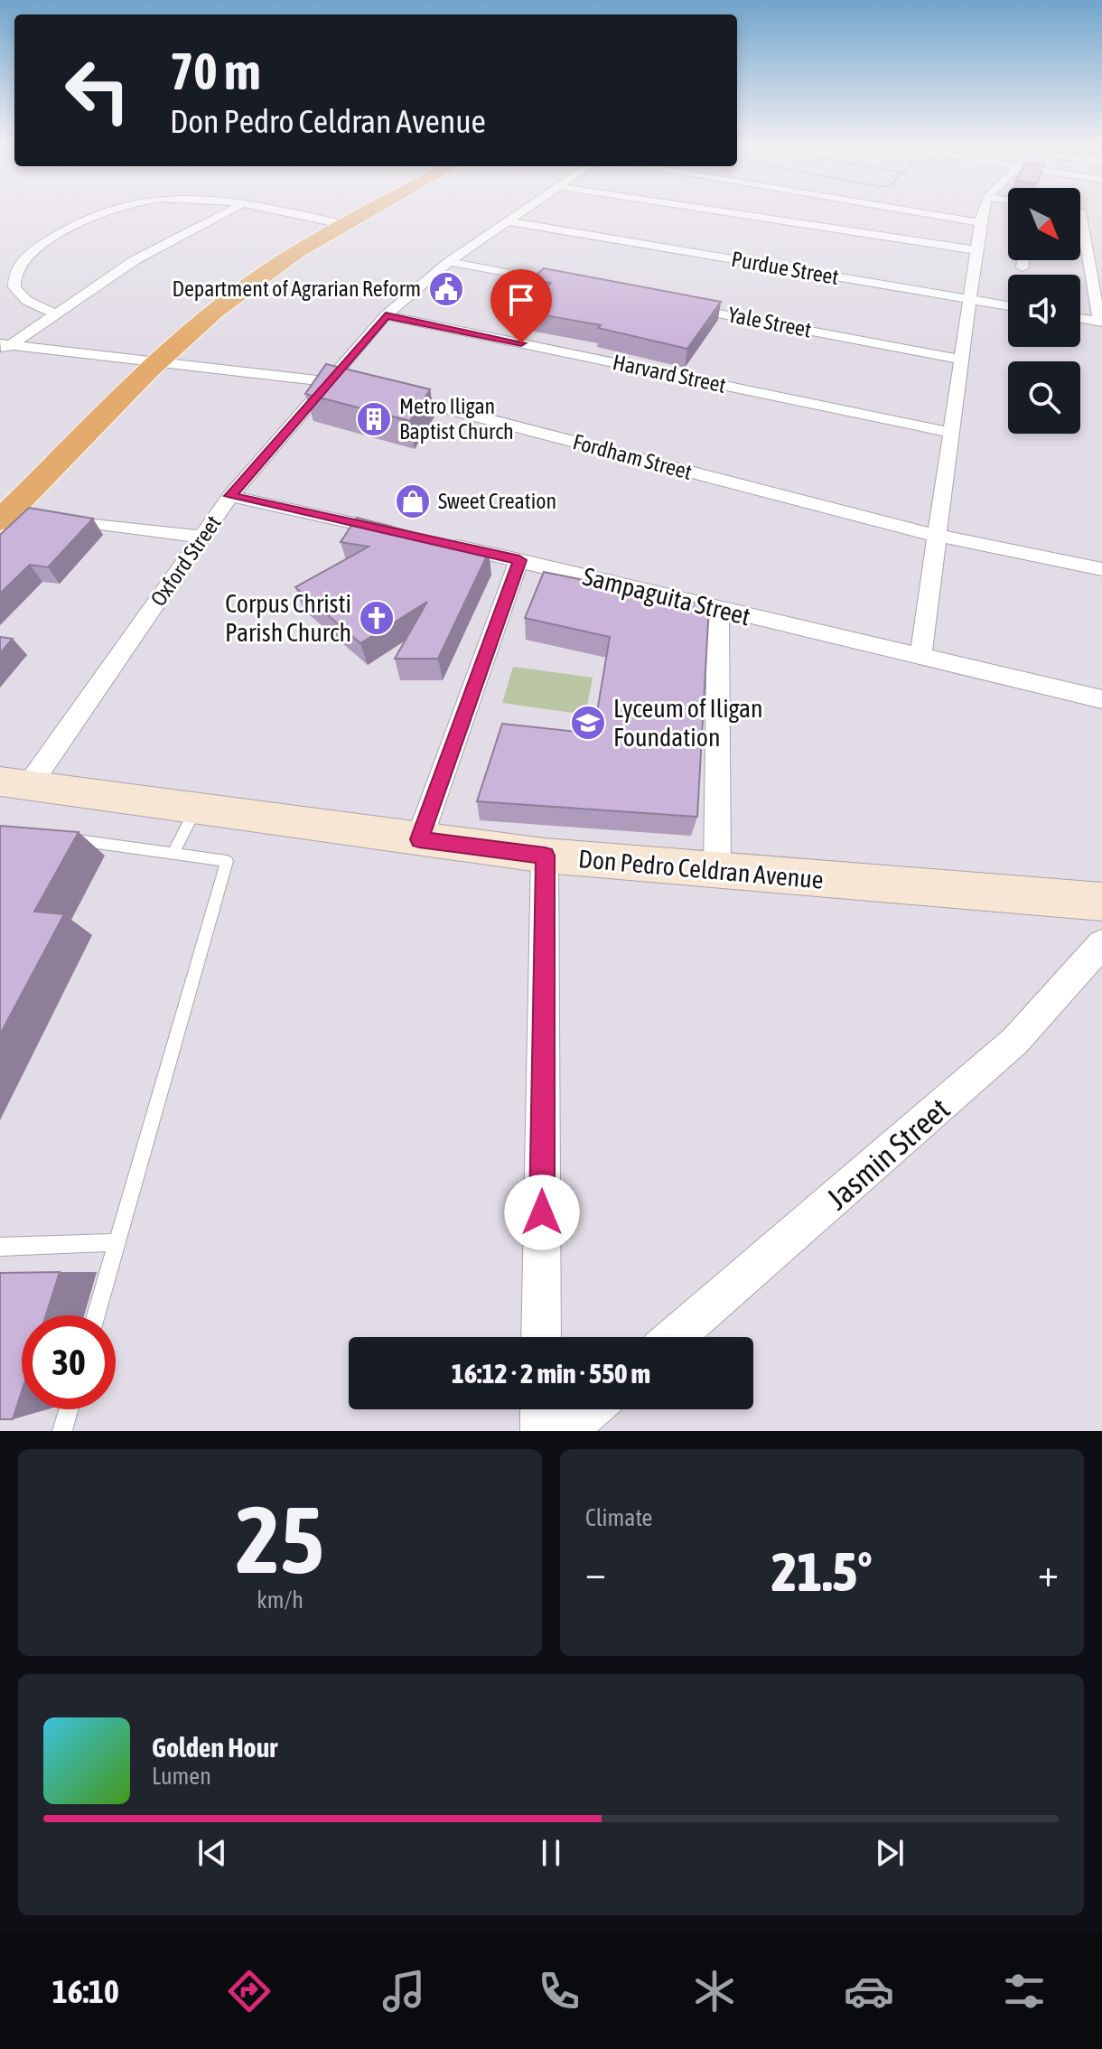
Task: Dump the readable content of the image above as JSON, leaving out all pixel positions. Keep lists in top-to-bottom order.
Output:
{
  "streets": {
    "main road": ["Don Pedro Celdran Avenue"],
    "street": [
      "Purdue Street",
      "Yale Street",
      "Harvard Street",
      "Fordham Street",
      "Oxford Street",
      "Sampaguita Street",
      "Jasmin Street"
    ]
  },
  "crossings": [
    ["Purdue Street", "Oxford Street"],
    ["Harvard Street", "Oxford Street"],
    ["Fordham Street", "Oxford Street"],
    ["Oxford Street", "Don Pedro Celdran Avenue"]
  ],
  "places": {
    "public building": ["Department of Agrarian Reform"],
    "building": ["Metro Iligan Baptist Church"],
    "shop": ["Sweet Creation"],
    "church": ["Corpus Christi Parish Church"],
    "school or university": ["Lyceum of Iligan Foundation"]
  },
  "north": "bottom right",
  "page": {
    "turn": ["70 m", "Don Pedro Celdran Avenue"],
    "limit": "30",
    "trip": "16:12 · 2 min · 550 m",
    "tile": [
      ["25", "km/h"],
      "Climate"
    ],
    "heat": ["−", "21.5°", "+"],
    "song": ["Golden Hour", "Lumen"],
    "tabs": "16:10"
  }
}
